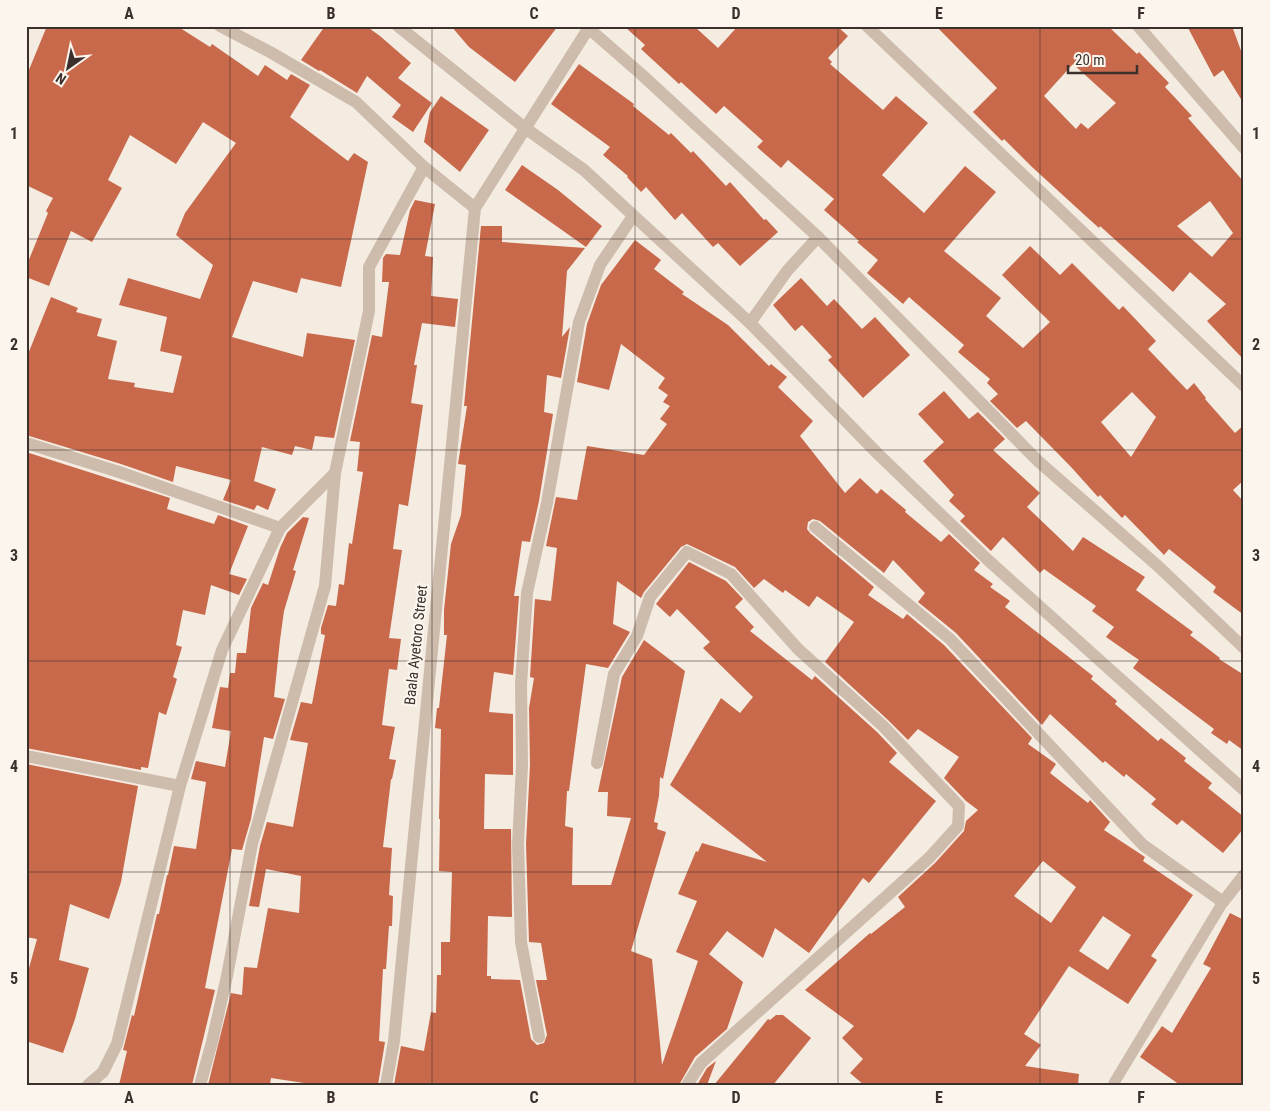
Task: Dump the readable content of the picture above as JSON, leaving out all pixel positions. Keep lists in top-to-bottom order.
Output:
{
  "streets": {
    "street": ["Baala Ayetoro Street"]
  },
  "scale_bar": "20 m",
  "north": "bottom left",
  "grid": {
    "columns": [
      "A",
      "B",
      "C",
      "D",
      "E",
      "F"
    ],
    "rows": [
      "1",
      "2",
      "3",
      "4",
      "5"
    ]
  }
}
